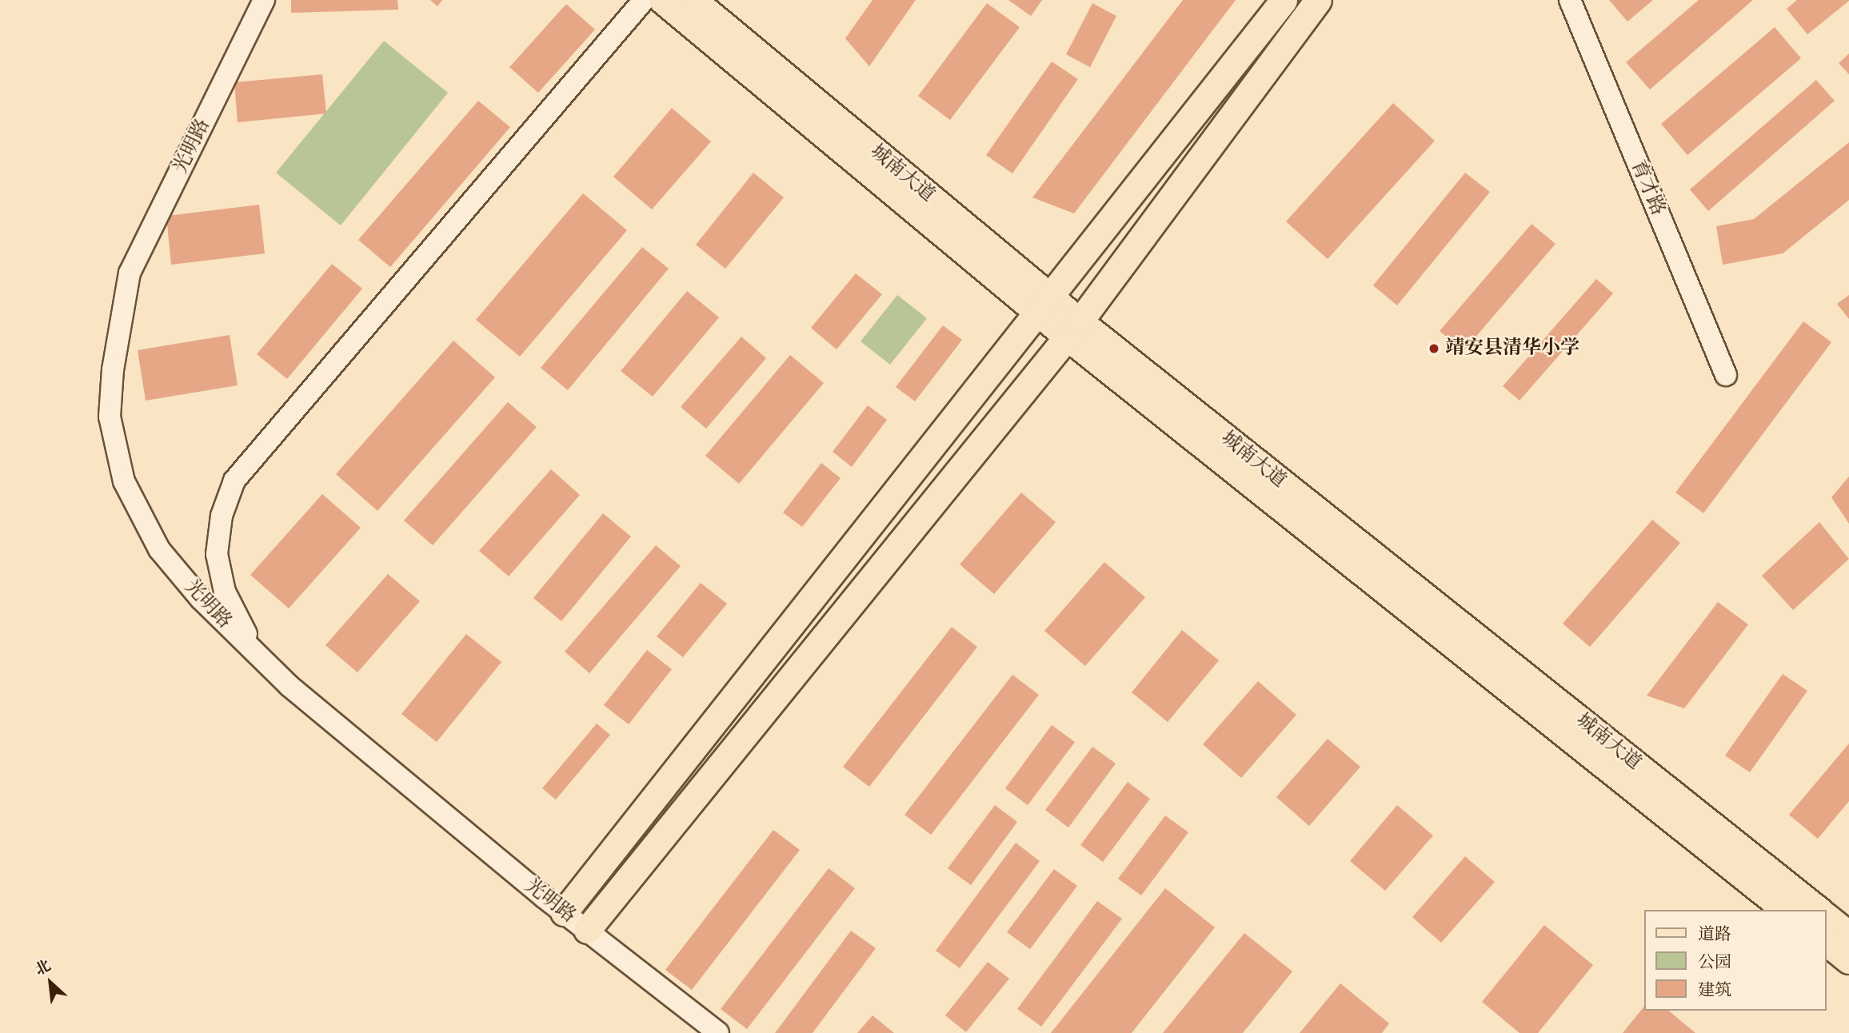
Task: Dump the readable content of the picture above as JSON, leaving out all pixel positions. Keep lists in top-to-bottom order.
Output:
{
  "streets": {
    "main road": ["城南大道"],
    "street": ["光明路", "育才路"]
  },
  "places": ["靖安县清华小学"],
  "legend": ["道路", "公园", "建筑"],
  "north": "top left"
}
